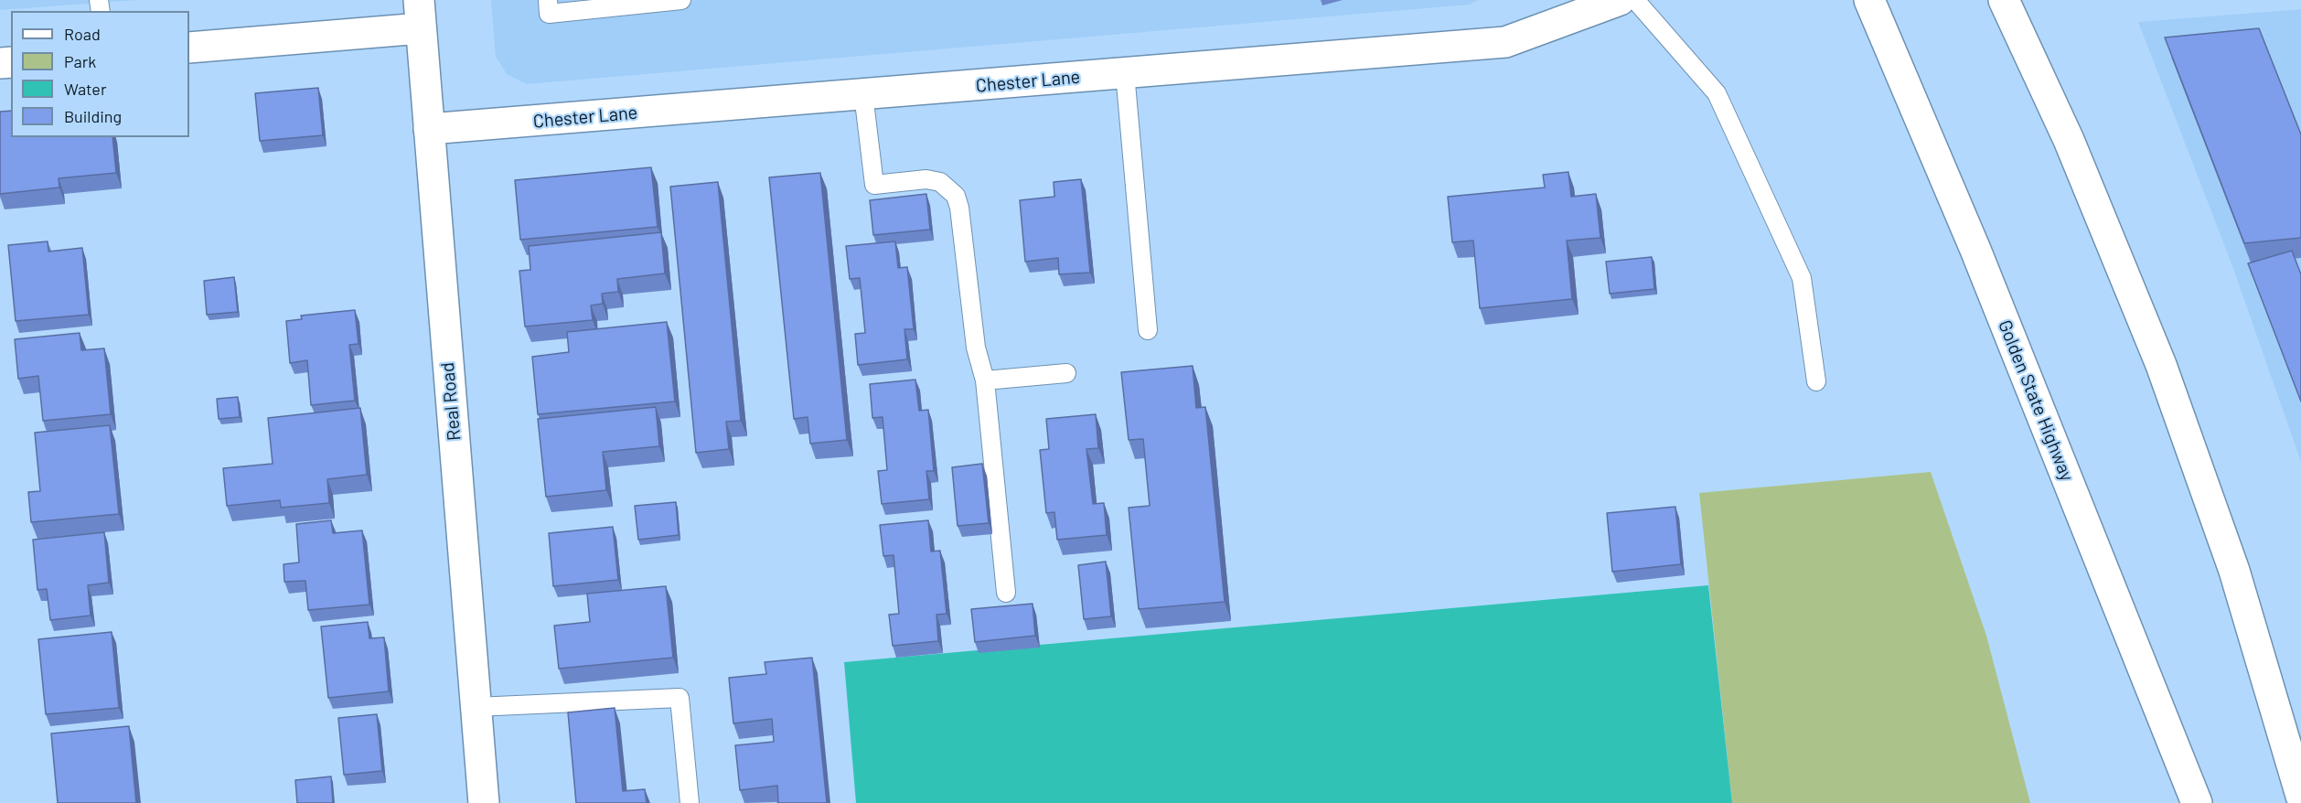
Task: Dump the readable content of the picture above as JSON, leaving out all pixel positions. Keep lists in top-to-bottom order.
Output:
{
  "streets": {
    "main road": ["Chester Lane", "Golden State Highway", "Real Road"]
  },
  "crossings": [
    ["Chester Lane", "Real Road"]
  ],
  "legend": [
    "Road",
    "Park",
    "Water",
    "Building"
  ]
}
